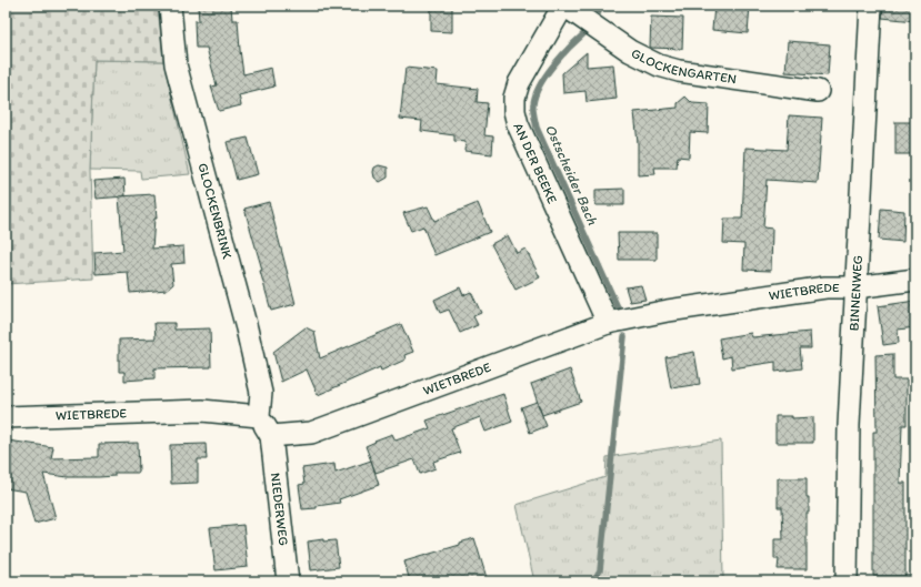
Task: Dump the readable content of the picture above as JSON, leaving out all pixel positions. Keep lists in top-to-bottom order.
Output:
{
  "streets": {
    "street": [
      "GLOCKENGARTEN",
      "AN DER BEEKE",
      "GLOCKENBRINK",
      "WIETBREDE",
      "BINNENWEG",
      "NIEDERWEG"
    ]
  },
  "crossings": [
    ["GLOCKENGARTEN", "AN DER BEEKE"],
    ["AN DER BEEKE", "WIETBREDE"],
    ["GLOCKENBRINK", "WIETBREDE"],
    ["WIETBREDE", "BINNENWEG"],
    ["WIETBREDE", "NIEDERWEG"]
  ],
  "water": ["Ostscheider Bach"]
}
